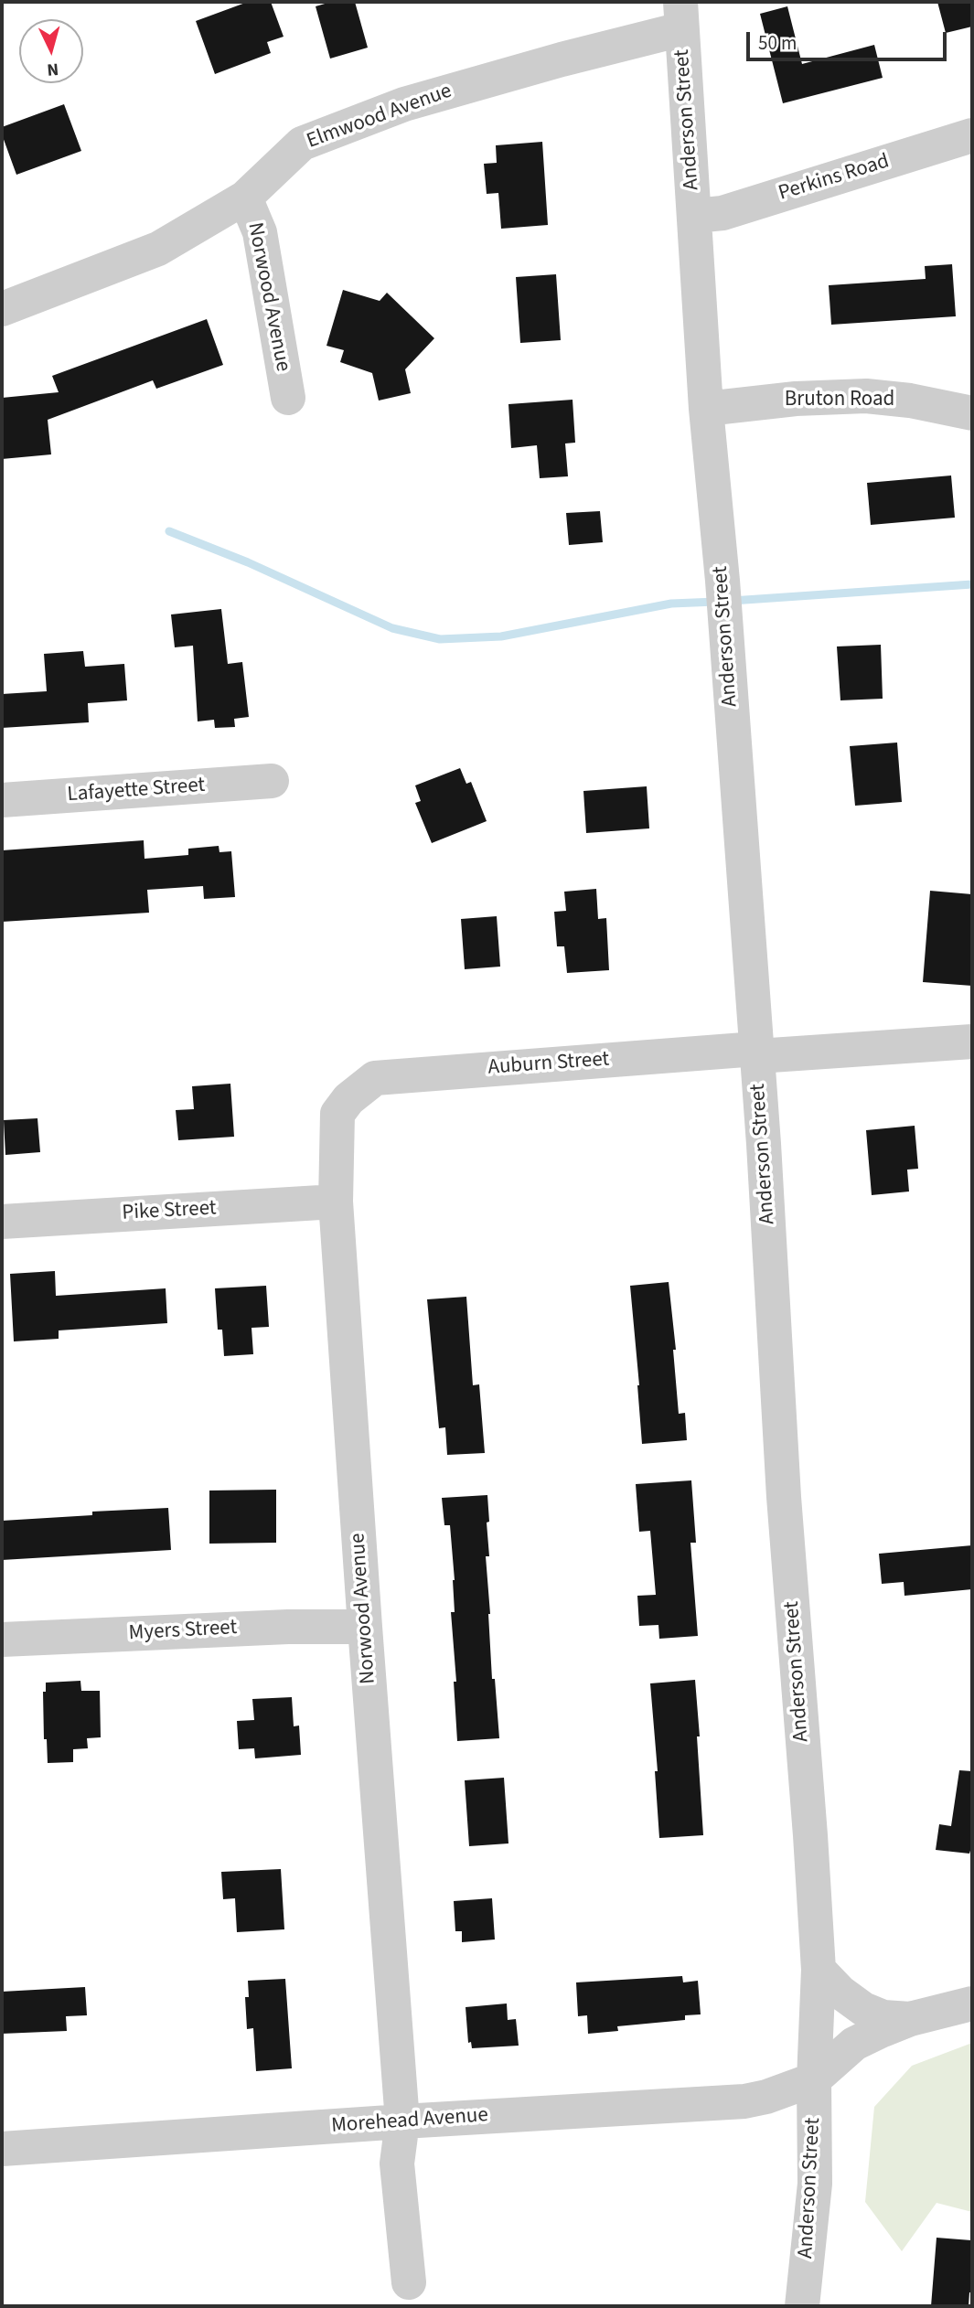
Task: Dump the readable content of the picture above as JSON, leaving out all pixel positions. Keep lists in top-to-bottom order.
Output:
{
  "streets": {
    "street": [
      "Elmwood Avenue",
      "Anderson Street",
      "Perkins Road",
      "Norwood Avenue",
      "Bruton Road",
      "Lafayette Street",
      "Auburn Street",
      "Pike Street",
      "Myers Street",
      "Morehead Avenue"
    ]
  },
  "crossings": [
    ["Elmwood Avenue", "Anderson Street"],
    ["Elmwood Avenue", "Norwood Avenue"],
    ["Anderson Street", "Perkins Road"],
    ["Anderson Street", "Bruton Road"],
    ["Anderson Street", "Auburn Street"],
    ["Anderson Street", "Morehead Avenue"],
    ["Norwood Avenue", "Auburn Street"],
    ["Norwood Avenue", "Pike Street"],
    ["Norwood Avenue", "Myers Street"],
    ["Norwood Avenue", "Morehead Avenue"]
  ],
  "scale_bar": "50 m",
  "north": "bottom"
}
